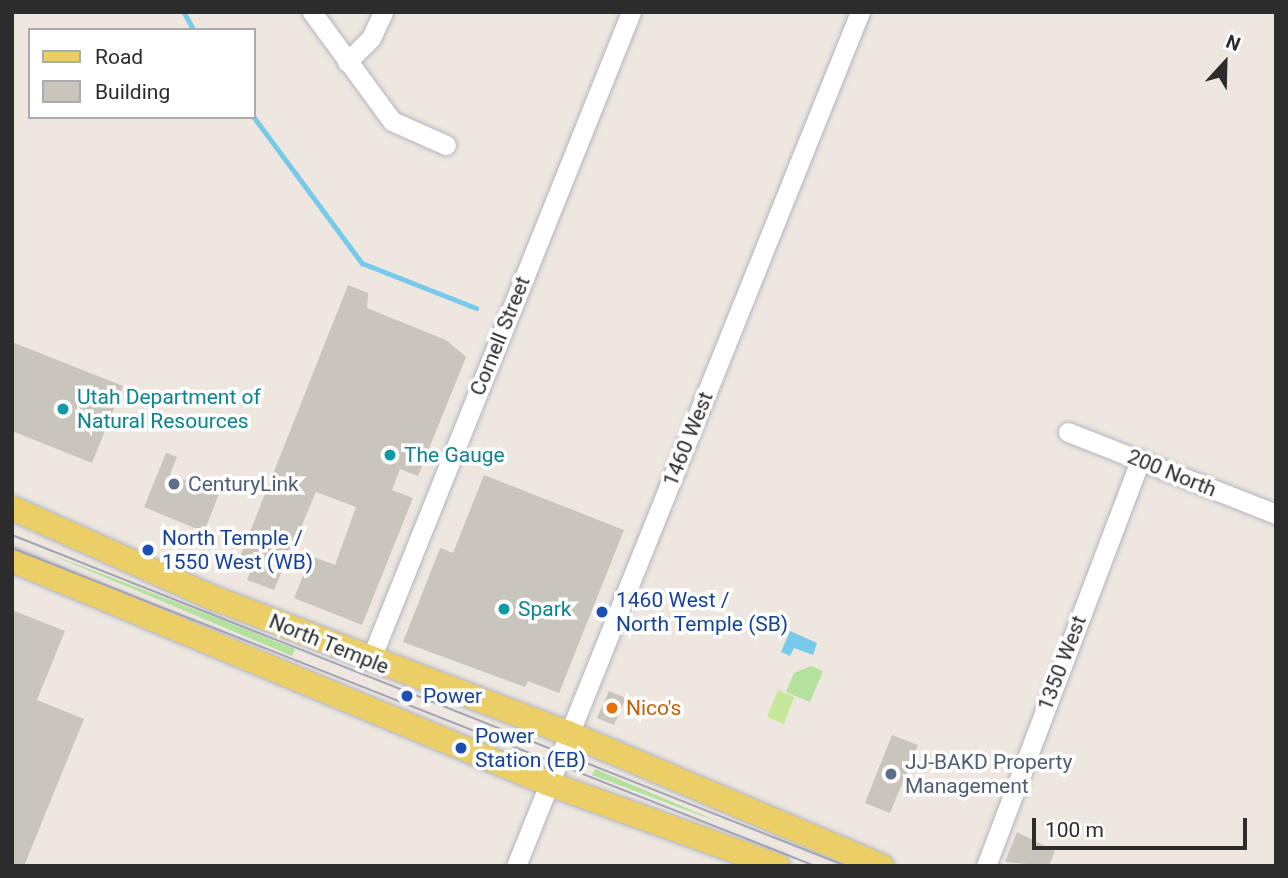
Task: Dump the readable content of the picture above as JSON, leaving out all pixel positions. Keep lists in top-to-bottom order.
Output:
{
  "streets": {
    "main road": ["North Temple"],
    "street": [
      "Cornell Street",
      "1460 West",
      "200 North",
      "1350 West"
    ]
  },
  "crossings": [
    ["Cornell Street", "North Temple"],
    ["1460 West", "North Temple"],
    ["200 North", "1350 West"]
  ],
  "places": [
    "Utah Department of Natural Resources",
    "The Gauge",
    "CenturyLink",
    "North Temple / 1550 West (WB)",
    "Spark",
    "1460 West / North Temple (SB)",
    "Power",
    "Nico's",
    "Power Station (EB)",
    "JJ-BAKD Property Management"
  ],
  "legend": ["Road", "Building"],
  "scale_bar": "100 m",
  "north": "top"
}
